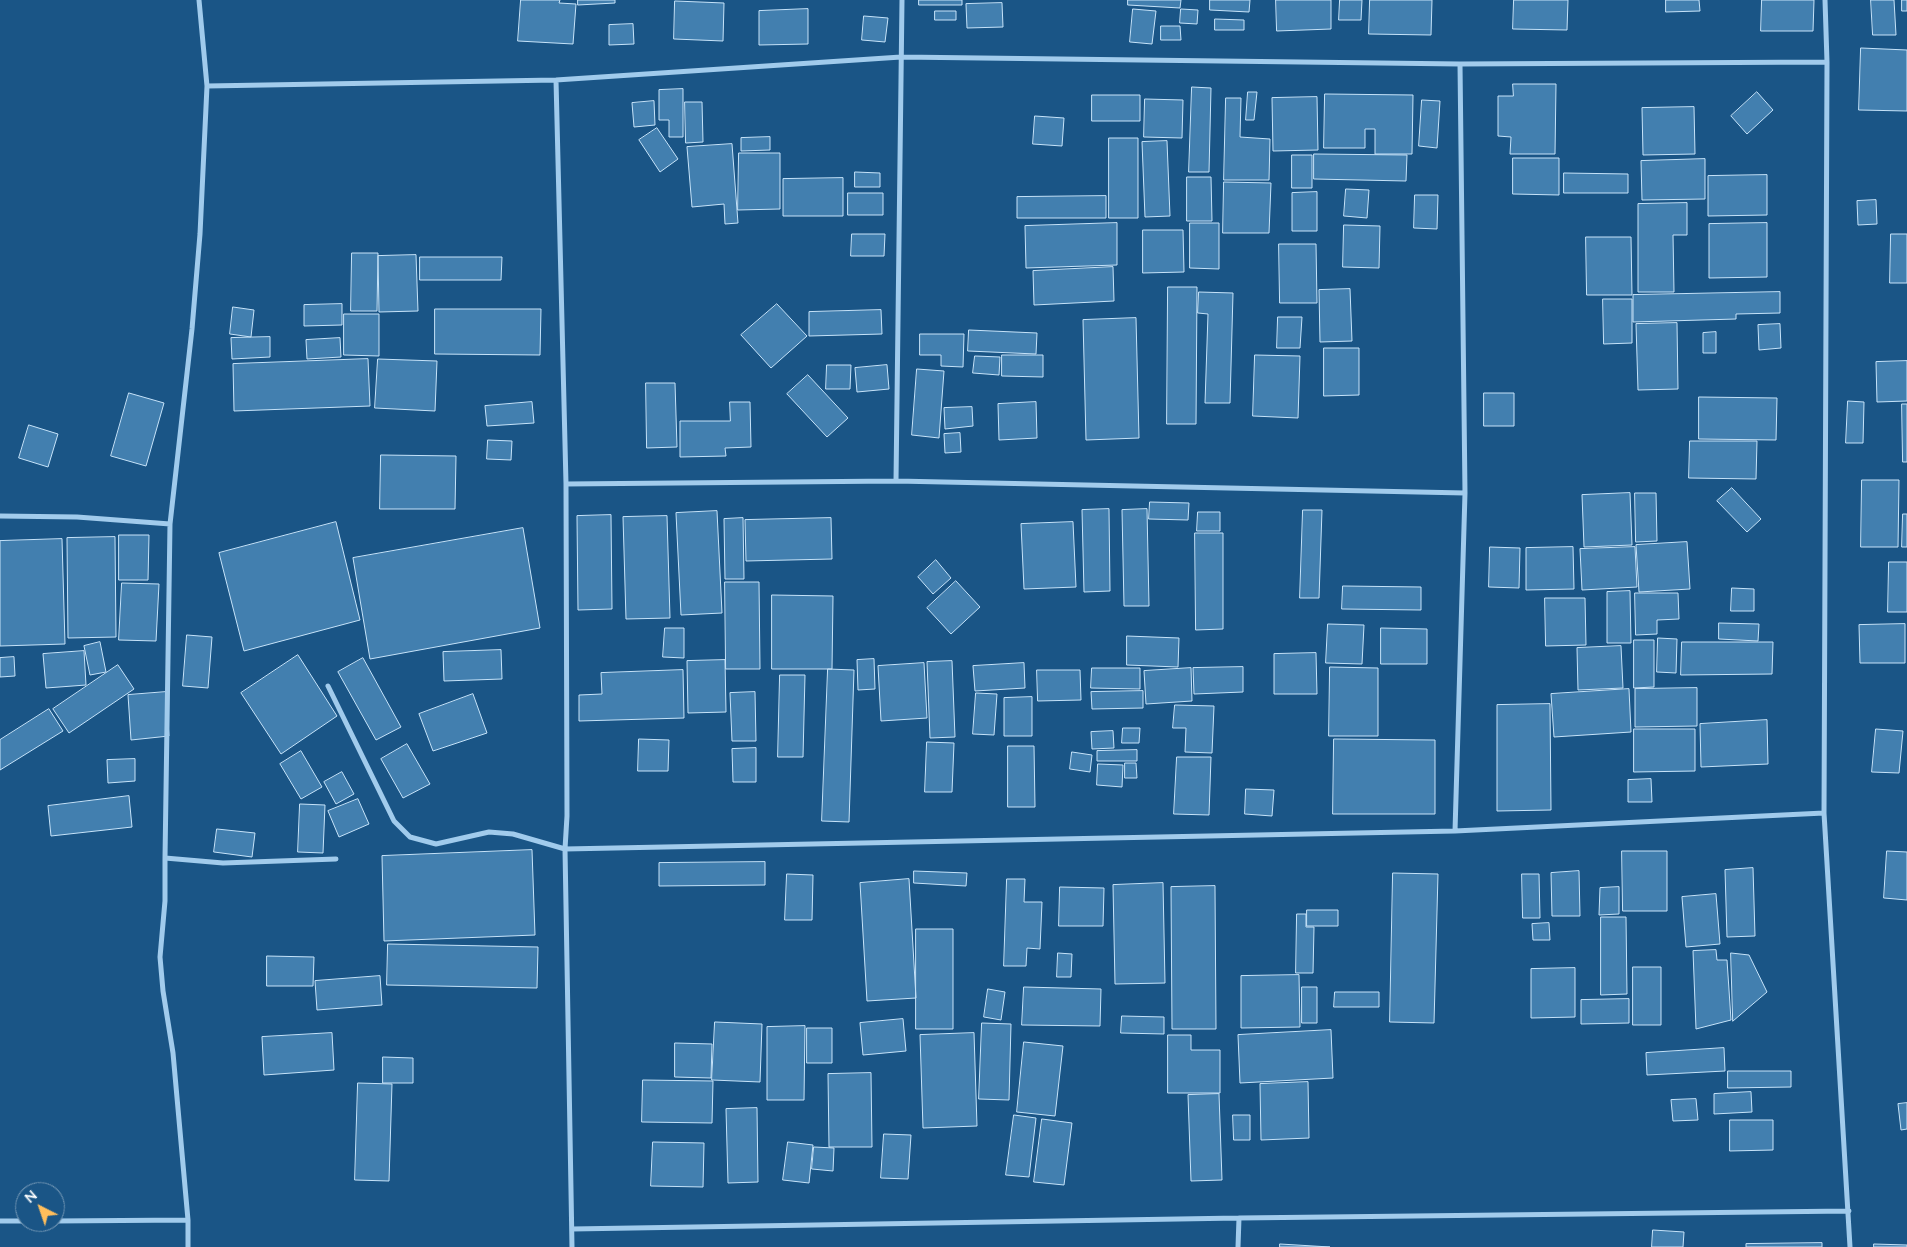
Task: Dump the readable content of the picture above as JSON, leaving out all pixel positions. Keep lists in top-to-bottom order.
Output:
{
  "north": "top left"
}
